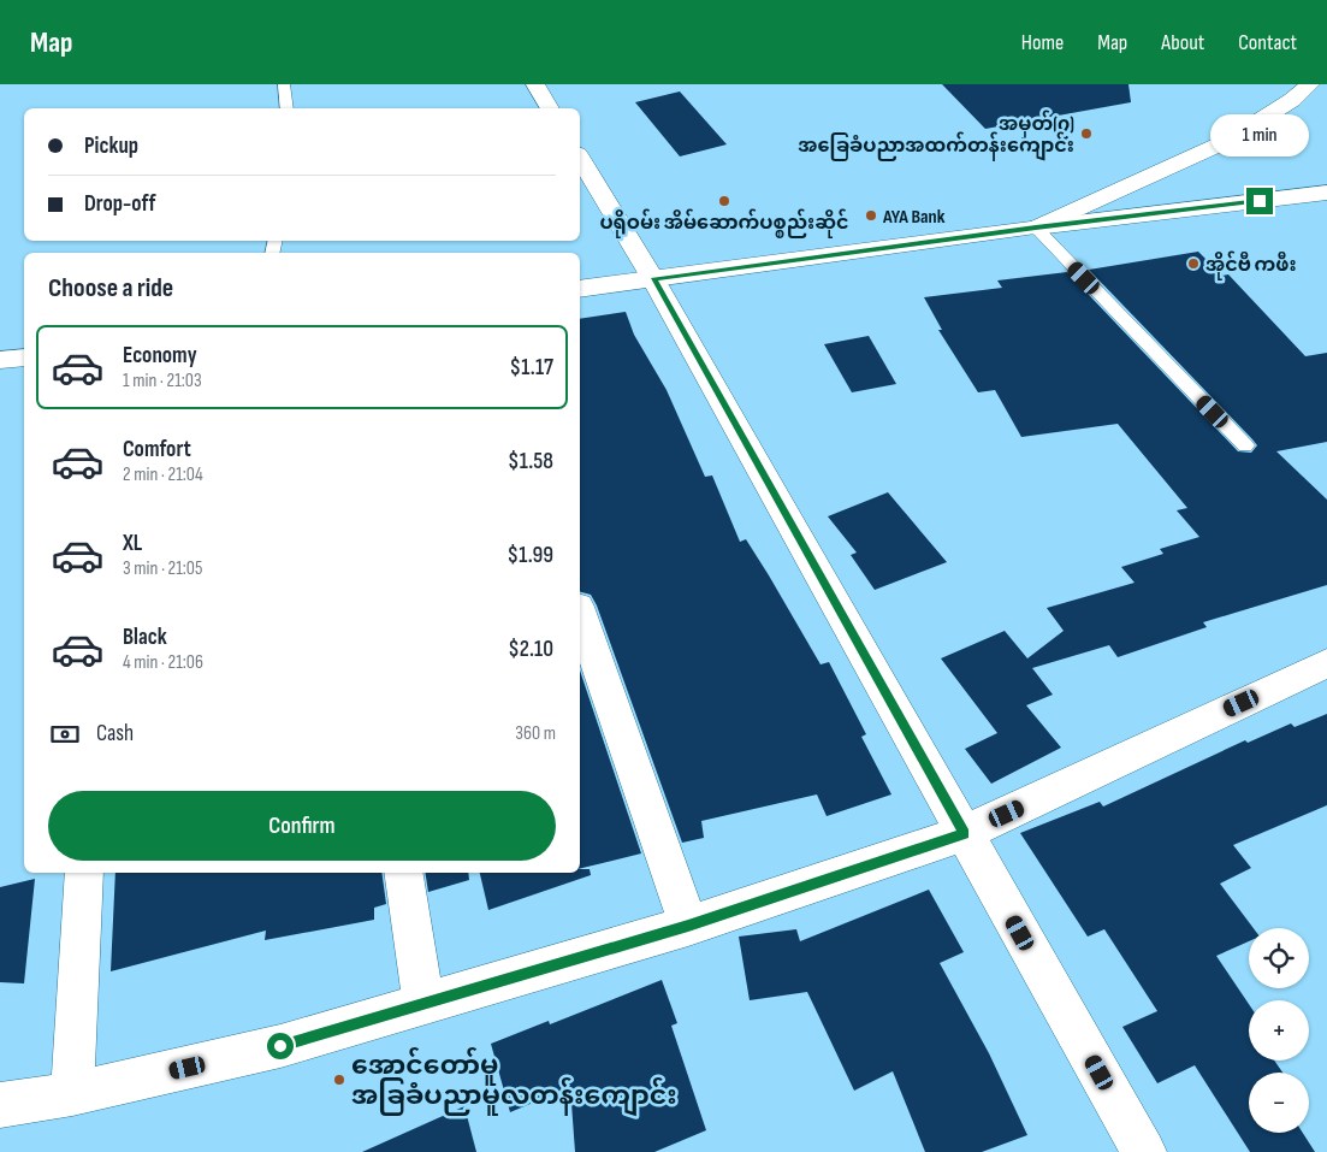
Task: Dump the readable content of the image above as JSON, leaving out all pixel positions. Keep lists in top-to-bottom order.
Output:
{
  "places": [
    "အမှတ်(၇) အခြေခံပညာအထက်တန်းကျောင်း",
    "ပရိုဝမ်း အိမ်ဆောက်ပစ္စည်းဆိုင်",
    "AYA Bank",
    "အိုင်ဗီ ကဖီး",
    "အောင်တော်မူ အခြခံပညာမူလတန်းကျောင်း"
  ],
  "page": {
    "header": "Map",
    "nav": [
      "Home",
      "Map",
      "About",
      "Contact"
    ],
    "banner": ["Pickup", "Drop-off"],
    "bubble": "1 min",
    "heading": "Choose a ride",
    "list": [
      {
        "name": "Economy",
        "note": "1 min · 21:03",
        "value": "$1.17"
      },
      {
        "name": "Comfort",
        "note": "2 min · 21:04",
        "value": "$1.58"
      },
      {
        "name": "XL",
        "note": "3 min · 21:05",
        "value": "$1.99"
      },
      {
        "name": "Black",
        "note": "4 min · 21:06",
        "value": "$2.10"
      }
    ],
    "pay": ["Cash", "360 m"],
    "buttons": "Confirm",
    "map_buttons": ["+", "−"]
  }
}
